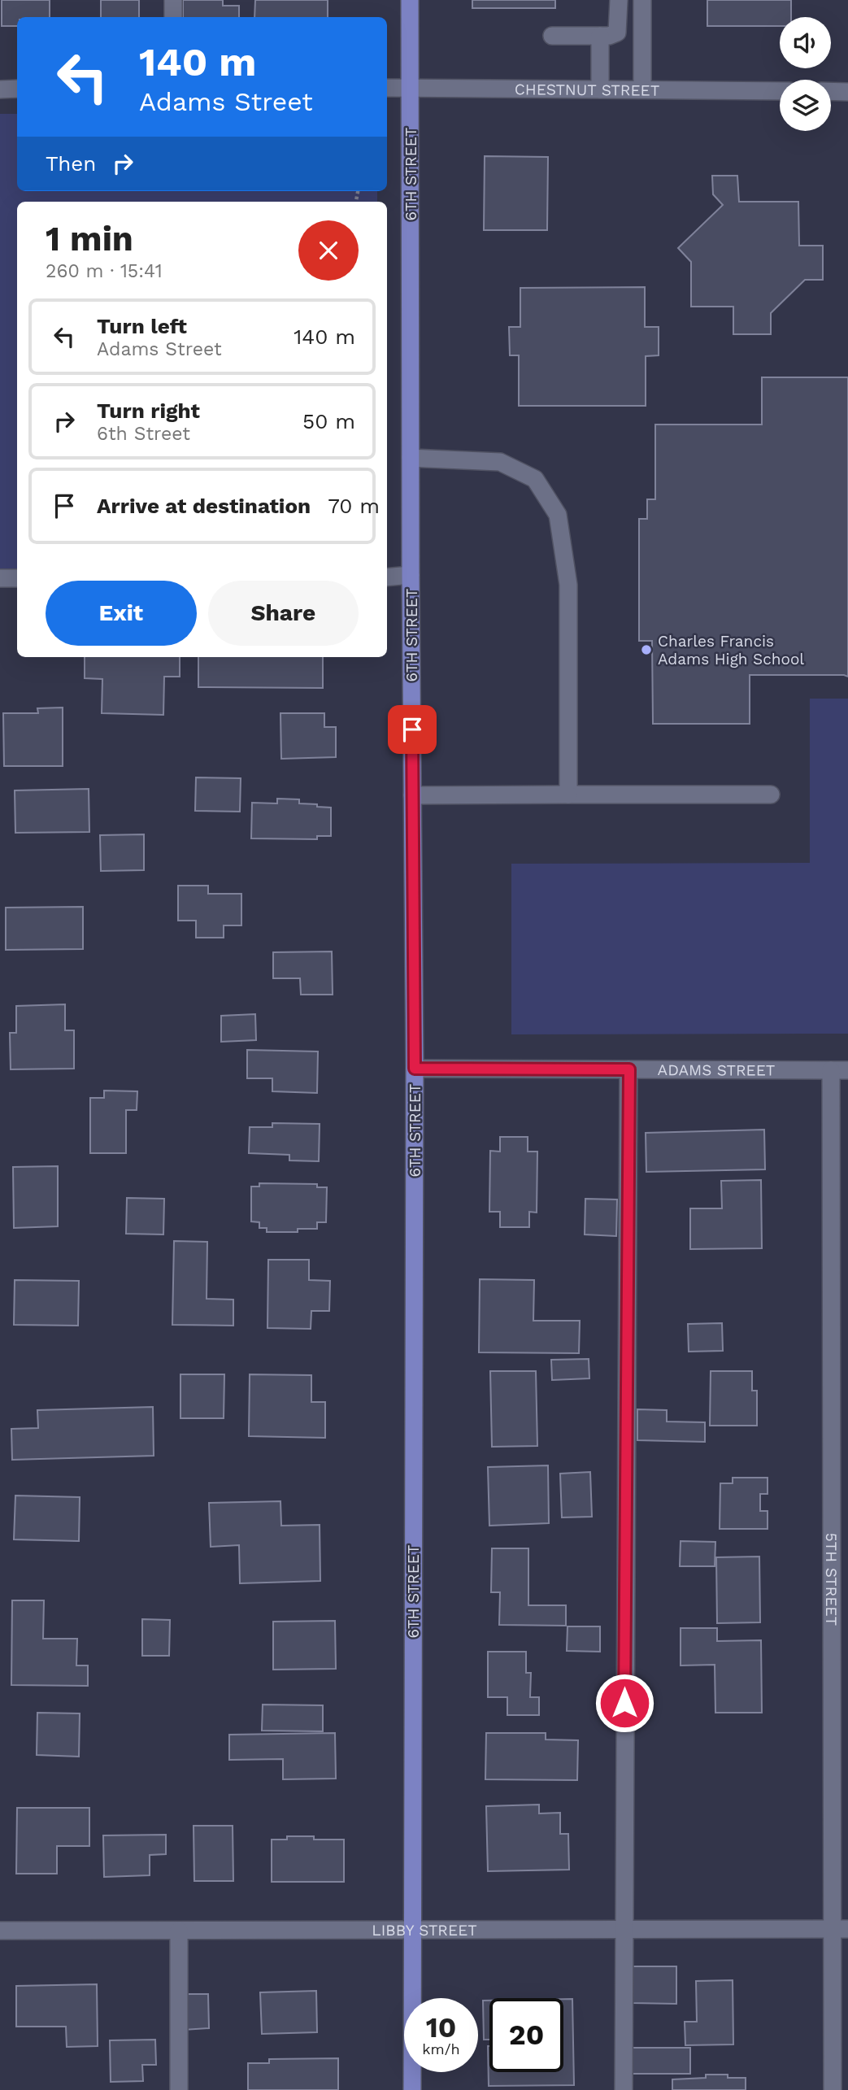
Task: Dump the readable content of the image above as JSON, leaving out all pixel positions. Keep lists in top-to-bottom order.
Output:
{
  "streets": {
    "main road": ["6TH STREET"],
    "street": [
      "CHESTNUT STREET",
      "ADAMS STREET",
      "5TH STREET",
      "LIBBY STREET"
    ]
  },
  "crossings": [
    ["CHESTNUT STREET", "6TH STREET"],
    ["6TH STREET", "ADAMS STREET"],
    ["6TH STREET", "LIBBY STREET"],
    ["ADAMS STREET", "5TH STREET"],
    ["5TH STREET", "LIBBY STREET"]
  ],
  "places": ["Charles Francis Adams High School"],
  "page": {
    "turn": ["140 m", "Adams Street"],
    "then": "Then",
    "heading": ["1 min", "260 m · 15:41"],
    "list": [
      {
        "name": "Turn left",
        "note": "Adams Street",
        "value": "140 m"
      },
      {
        "name": "Turn right",
        "note": "6th Street",
        "value": "50 m"
      },
      {
        "name": "Arrive at destination",
        "value": "70 m"
      }
    ],
    "buttons": ["Exit", "Share"],
    "speed": "10 km/h",
    "limit": "20"
  }
}
